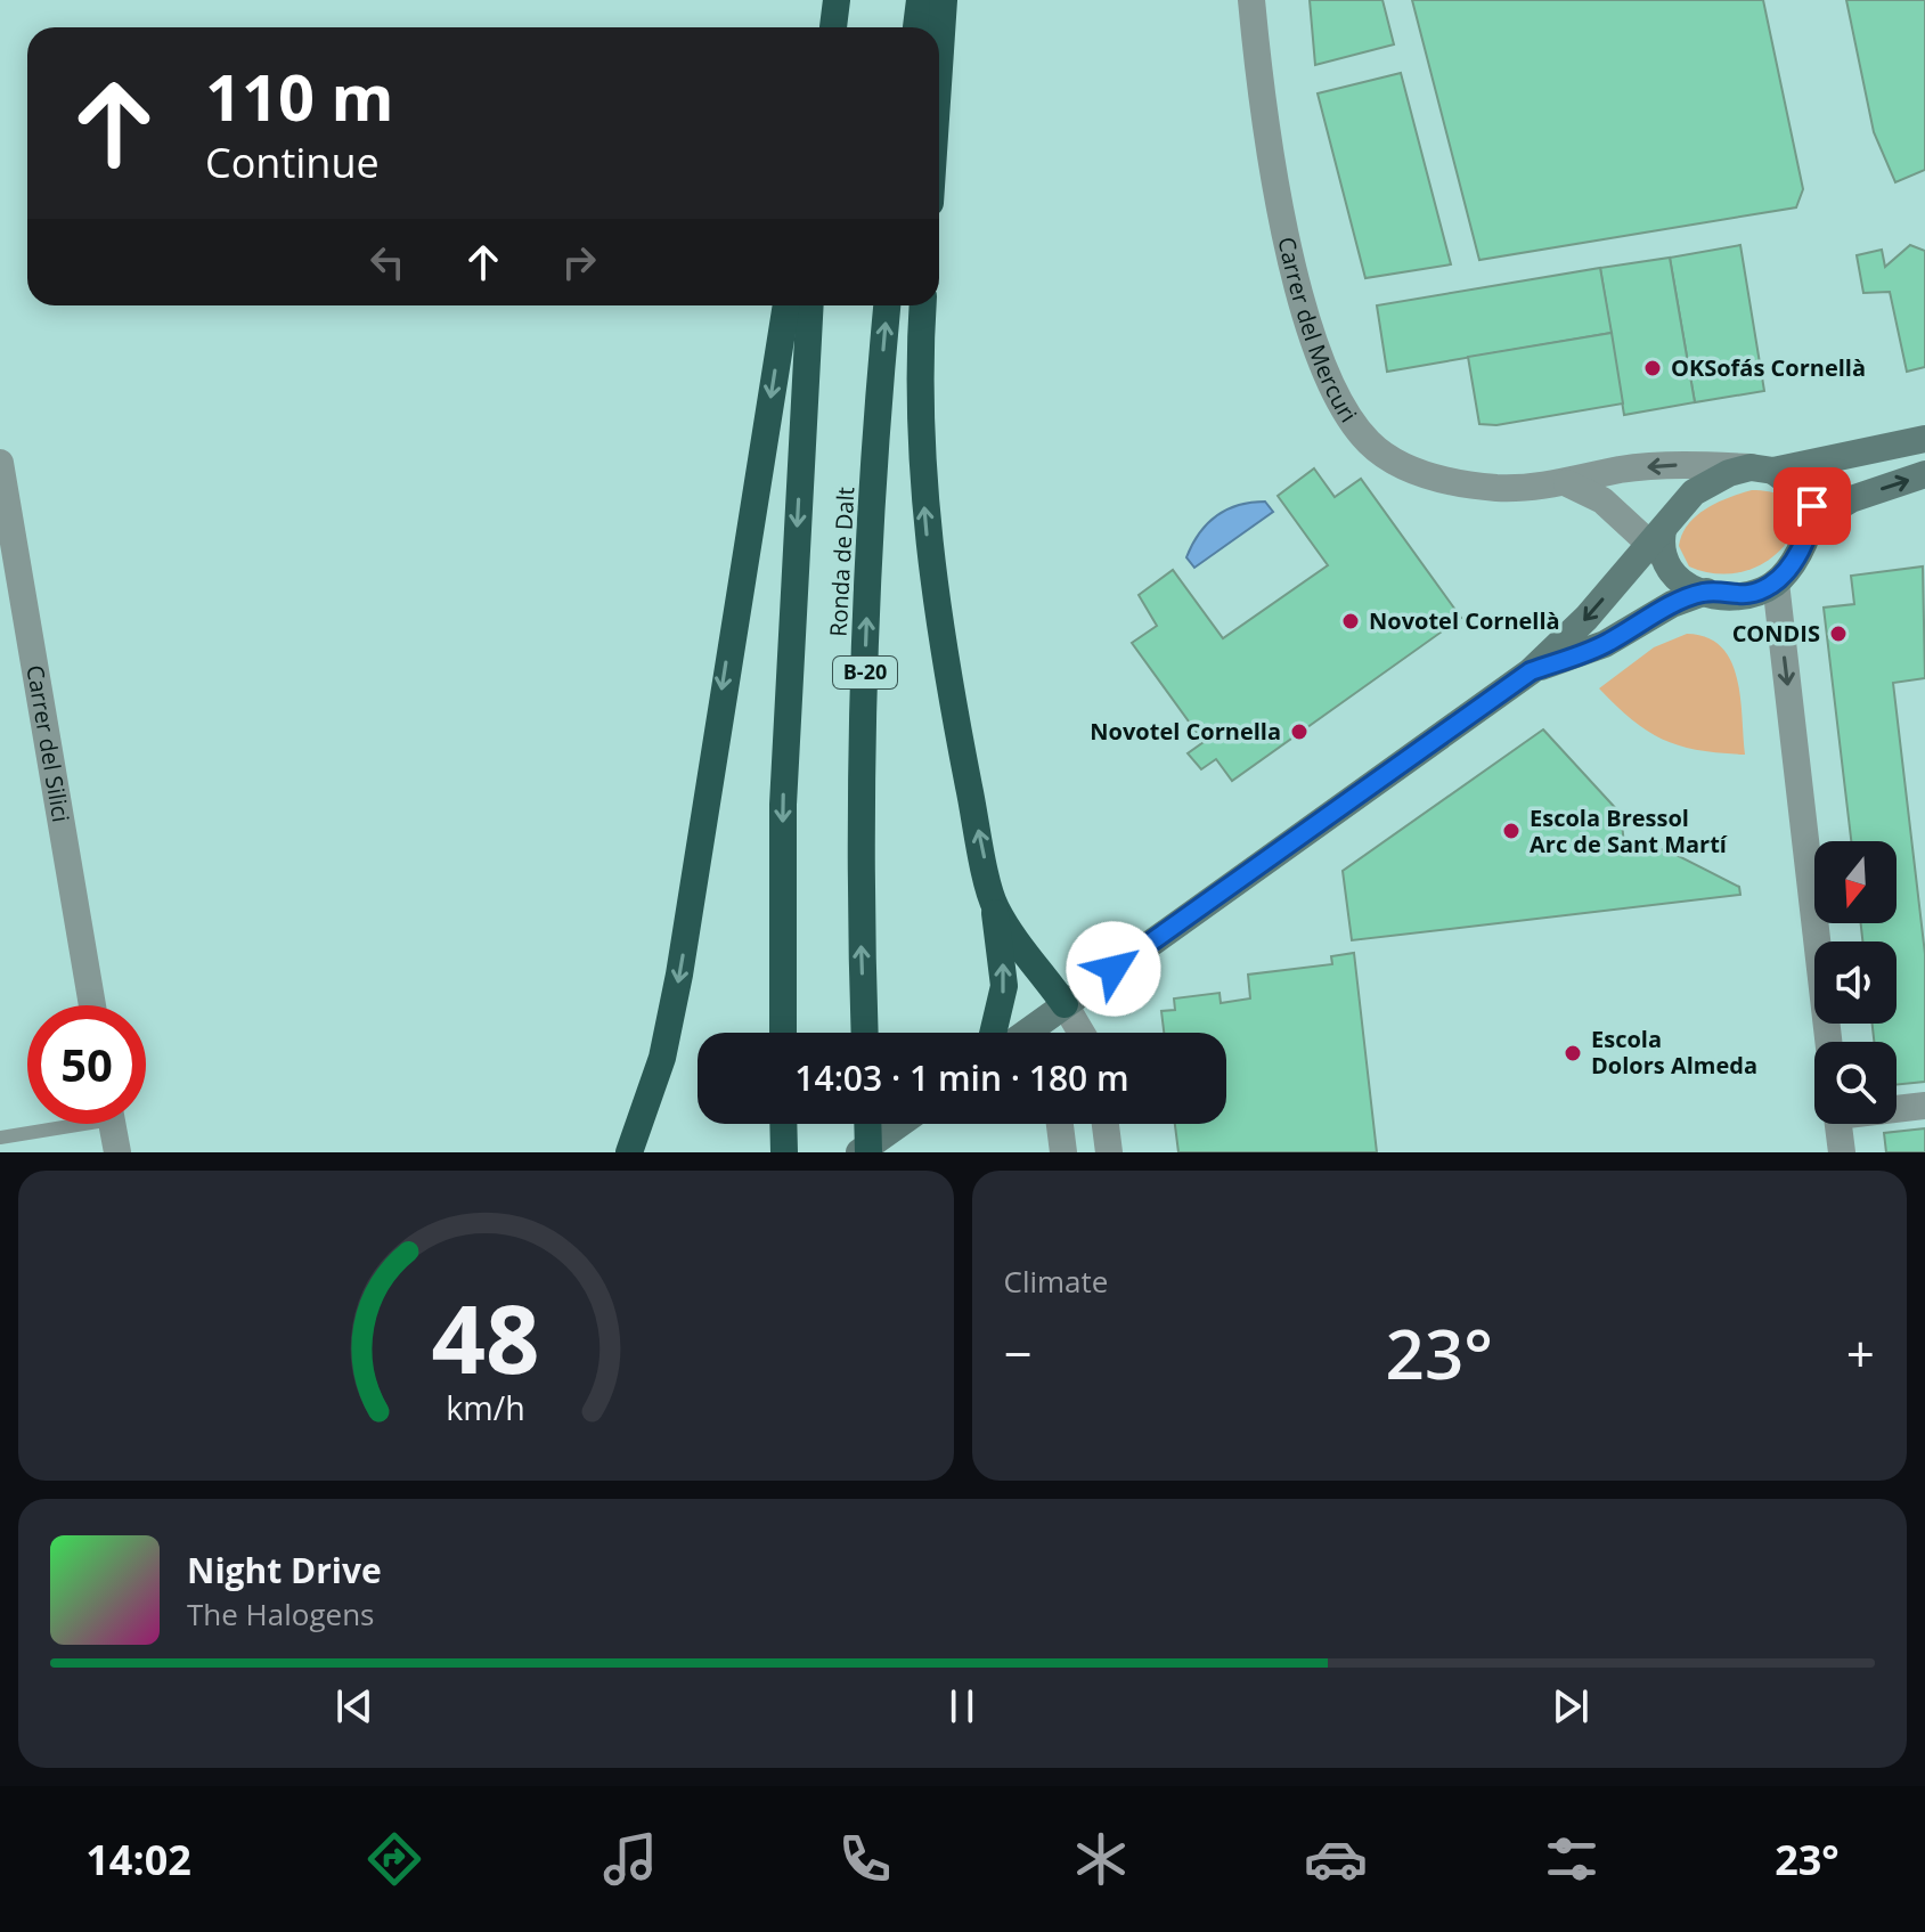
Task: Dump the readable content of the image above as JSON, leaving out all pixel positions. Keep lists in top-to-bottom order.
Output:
{
  "streets": {
    "highway": ["Ronda de Dalt", "B-20"],
    "street": ["Carrer del Mercuri", "Carrer del Silici"]
  },
  "places": [
    "OKSofás Cornellà",
    "Novotel Cornellà",
    "CONDIS",
    "Novotel Cornella",
    "Escola Bressol Arc de Sant Martí",
    "Escola Dolors Almeda"
  ],
  "north": "bottom",
  "page": {
    "turn": ["110 m", "Continue"],
    "limit": "50",
    "trip": "14:03 · 1 min · 180 m",
    "tile": "Climate",
    "heat": ["−", "23°", "+"],
    "song": ["Night Drive", "The Halogens"],
    "tabs": ["14:02", "23°"],
    "gauge": ["48", "km/h"]
  }
}
